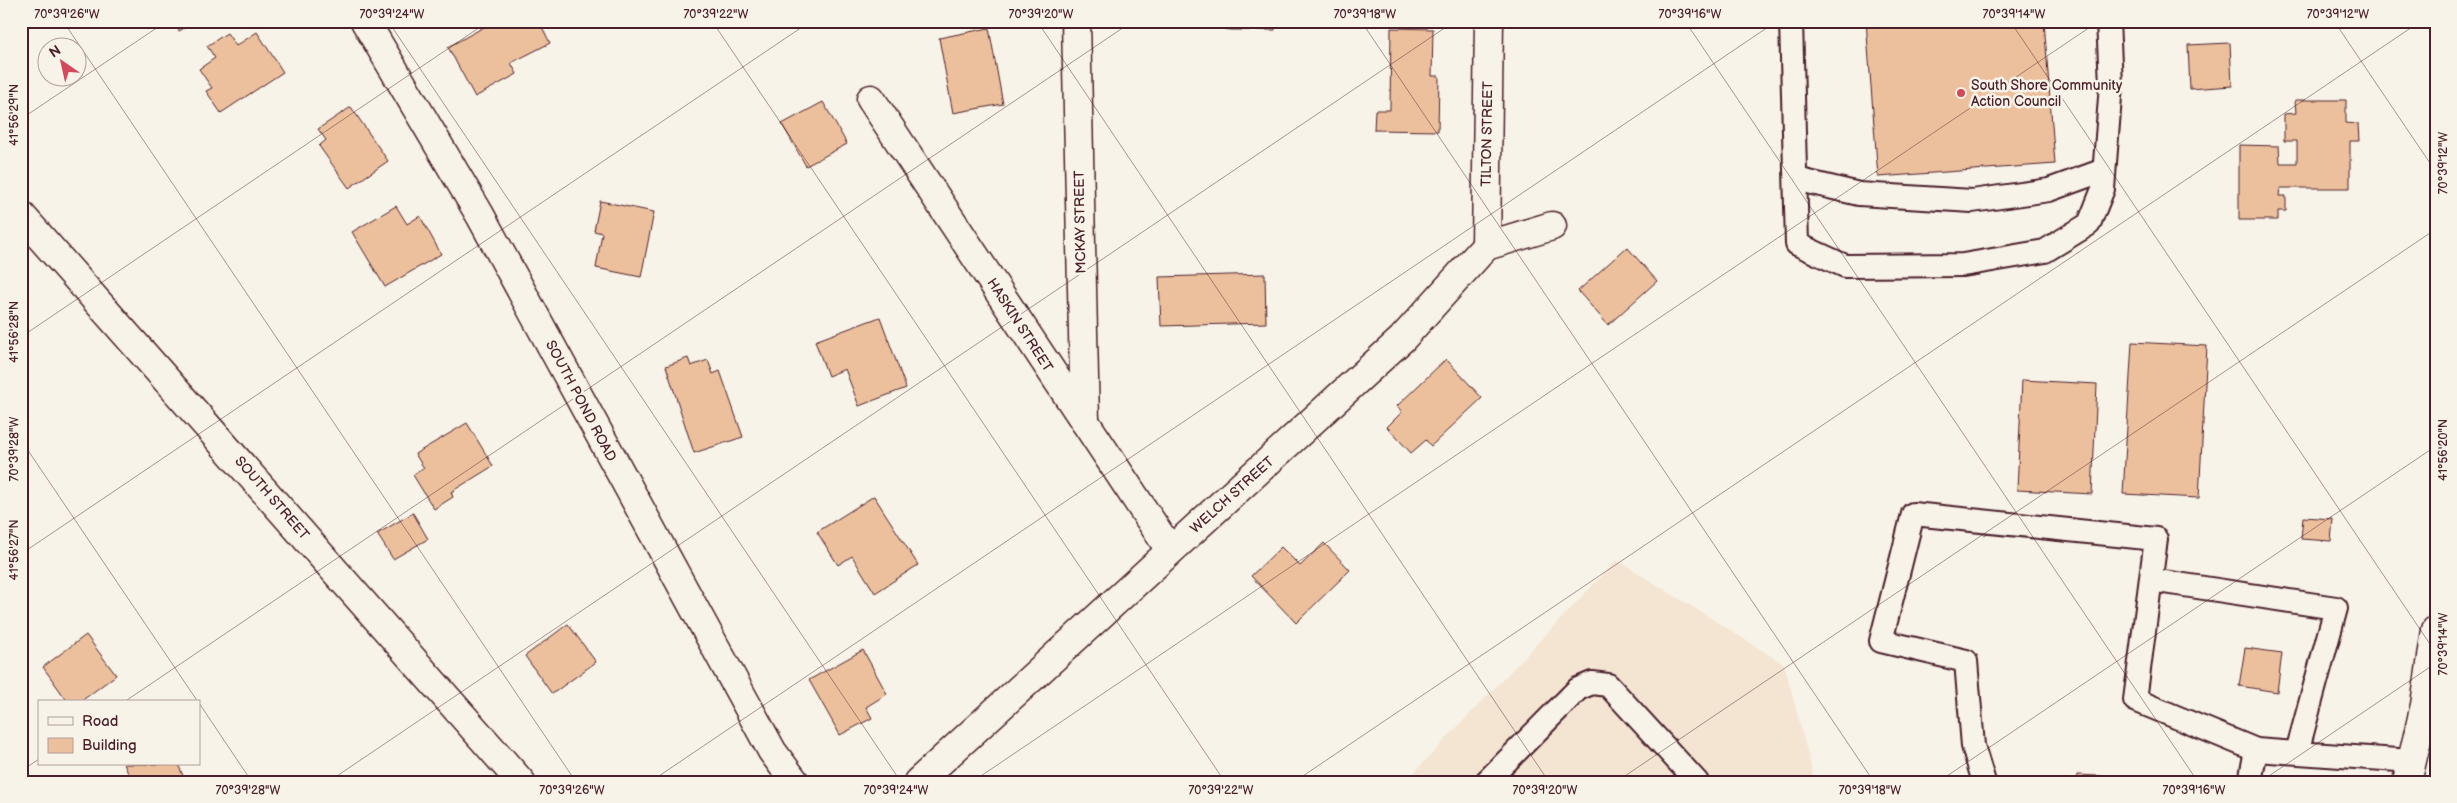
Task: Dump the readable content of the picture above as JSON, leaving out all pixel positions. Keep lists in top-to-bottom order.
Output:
{
  "streets": {
    "street": [
      "TILTON STREET",
      "MCKAY STREET",
      "HASKIN STREET",
      "SOUTH POND ROAD",
      "WELCH STREET",
      "SOUTH STREET"
    ]
  },
  "crossings": [
    ["TILTON STREET", "WELCH STREET"],
    ["MCKAY STREET", "HASKIN STREET"],
    ["HASKIN STREET", "WELCH STREET"]
  ],
  "places": ["South Shore Community Action Council"],
  "legend": ["Road", "Building"],
  "north": "top left",
  "coordinates": [
    "70°39'26\"W",
    "70°39'24\"W",
    "70°39'22\"W",
    "70°39'20\"W",
    "70°39'18\"W",
    "70°39'16\"W",
    "70°39'14\"W",
    "70°39'12\"W",
    "41°56'29\"N",
    "41°56'28\"N",
    "70°39'28\"W",
    "41°56'20\"N",
    "41°56'27\"N"
  ]
}
